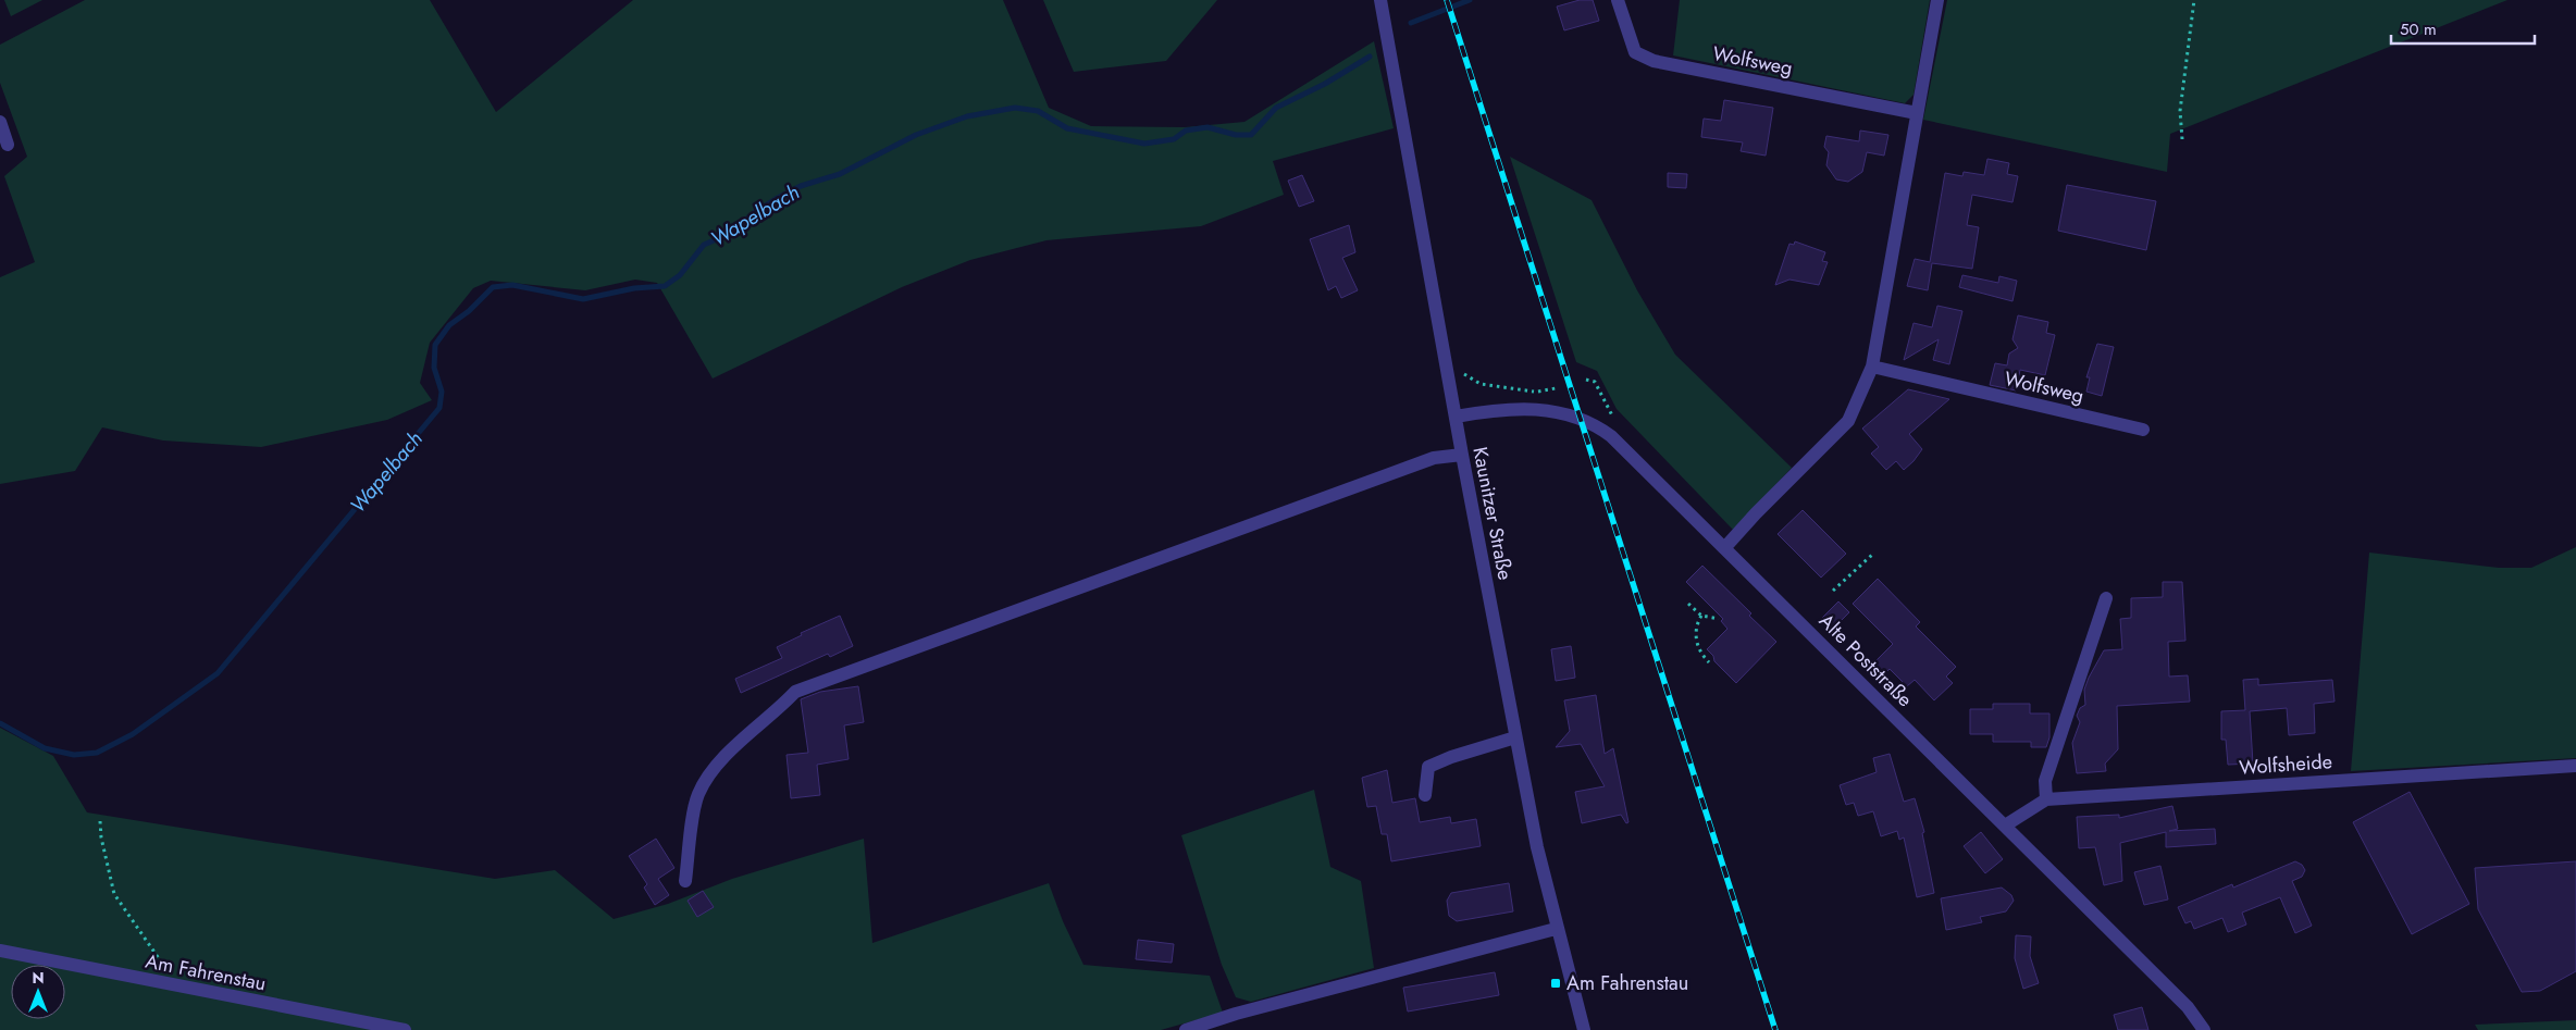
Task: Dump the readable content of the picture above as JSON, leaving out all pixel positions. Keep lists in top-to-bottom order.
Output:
{
  "streets": {
    "street": [
      "Wolfsweg",
      "Kaunitzer Straße",
      "Alte Poststraße",
      "Wolfsheide",
      "Am Fahrenstau"
    ]
  },
  "crossings": [
    ["Kaunitzer Straße", "Alte Poststraße"],
    ["Alte Poststraße", "Wolfsheide"]
  ],
  "water": ["Wapelbach"],
  "places": {
    "transit": ["Am Fahrenstau"]
  },
  "scale_bar": "50 m",
  "north": "top"
}
